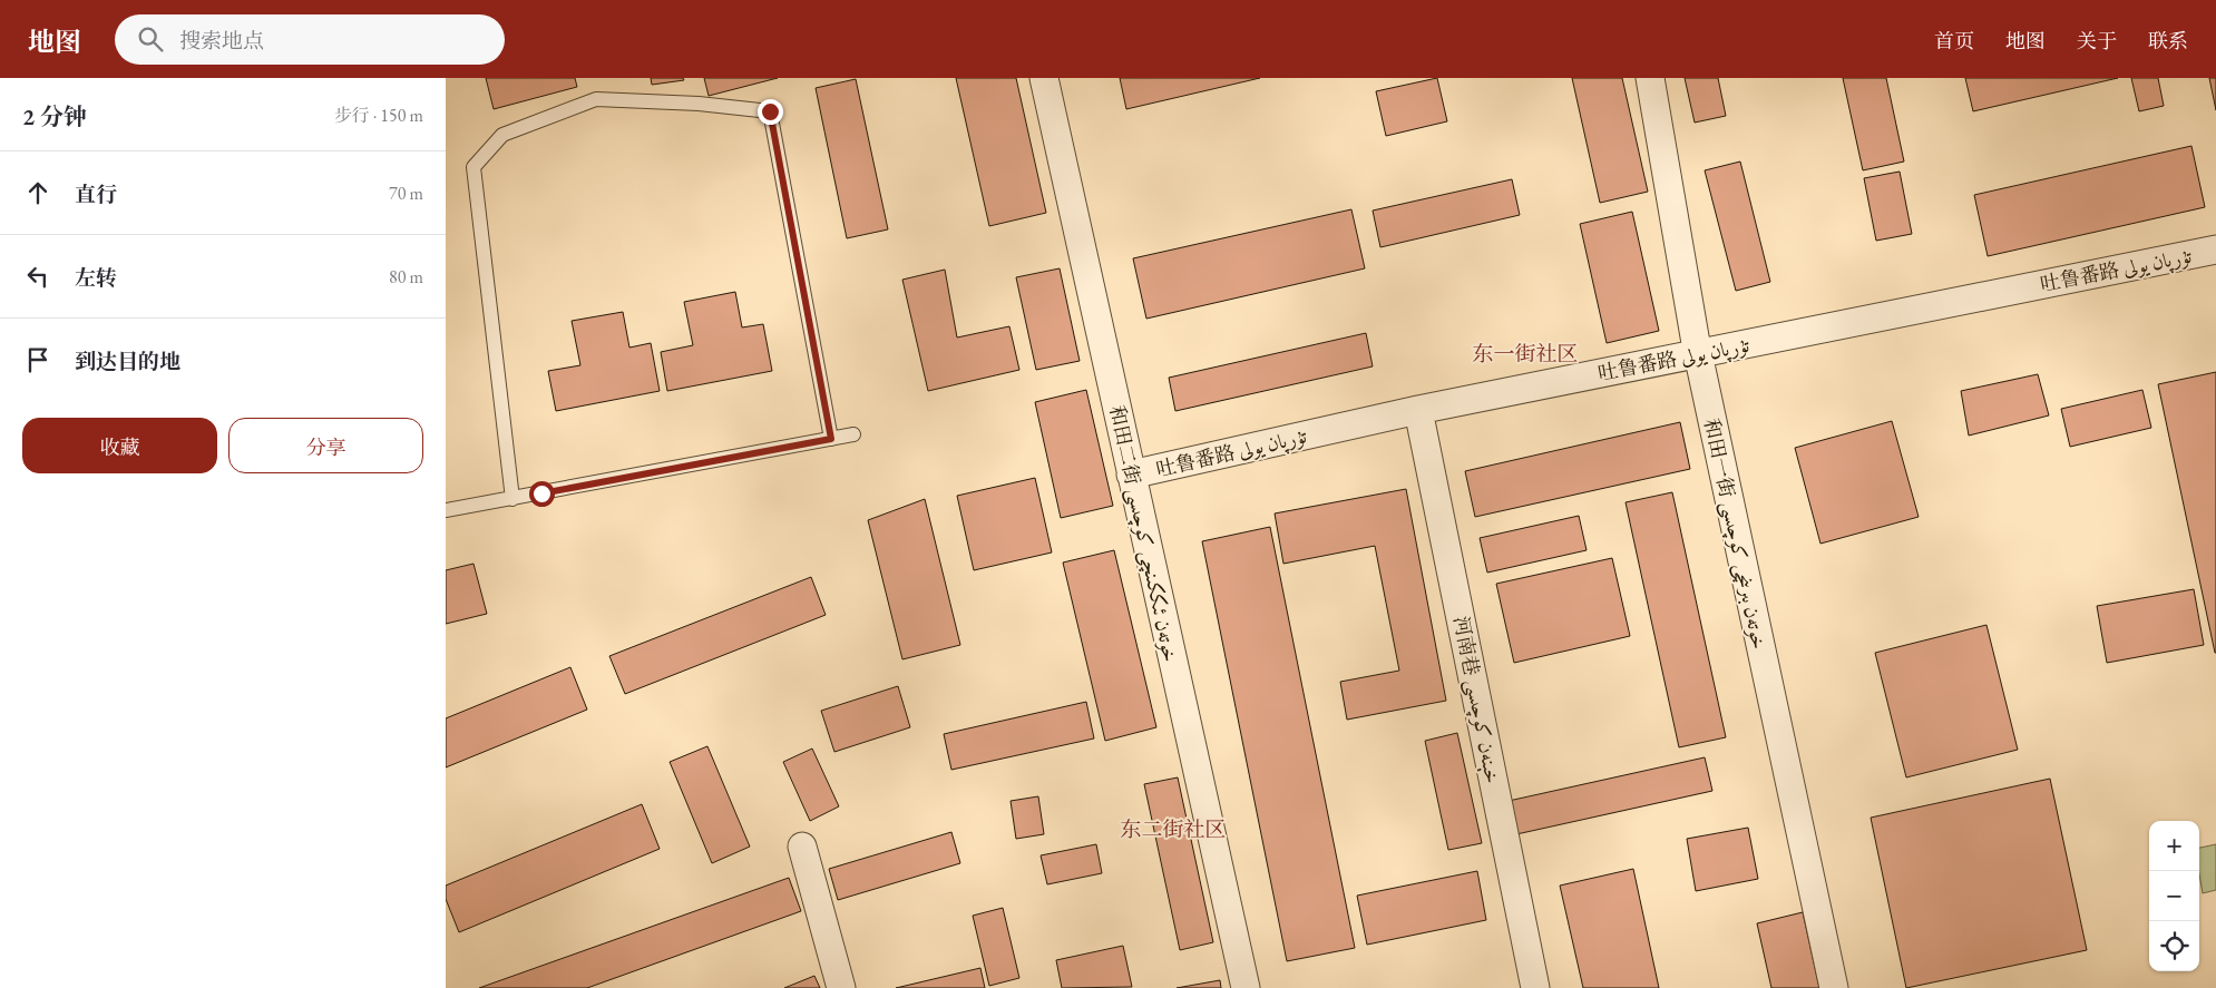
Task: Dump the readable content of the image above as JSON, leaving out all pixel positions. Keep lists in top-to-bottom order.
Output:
{
  "streets": {
    "street": [
      "吐鲁番路 تۇرپان يولى",
      "和田二街 خوتەن ئىككىنچى كوچىسى",
      "和田一街 خوتەن بىرىنچى كوچىسى",
      "河南巷 خېنەن كوچىسى"
    ]
  },
  "crossings": [
    ["吐鲁番路 تۇرپان يولى", "和田二街 خوتەن ئىككىنچى كوچىسى"],
    ["吐鲁番路 تۇرپان يولى", "和田一街 خوتەن بىرىنچى كوچىسى"],
    ["吐鲁番路 تۇرپان يولى", "河南巷 خېنەن كوچىسى"]
  ],
  "districts": ["东一街社区", "东二街社区"],
  "page": {
    "header": "地图",
    "search": "搜索地点",
    "nav": [
      "首页",
      "地图",
      "关于",
      "联系"
    ],
    "heading": ["2 分钟", "步行 · 150 m"],
    "list": [
      ["直行", "70 m"],
      ["左转", "80 m"],
      "到达目的地"
    ],
    "buttons": ["收藏", "分享"],
    "map_buttons": ["+", "−"]
  }
}
